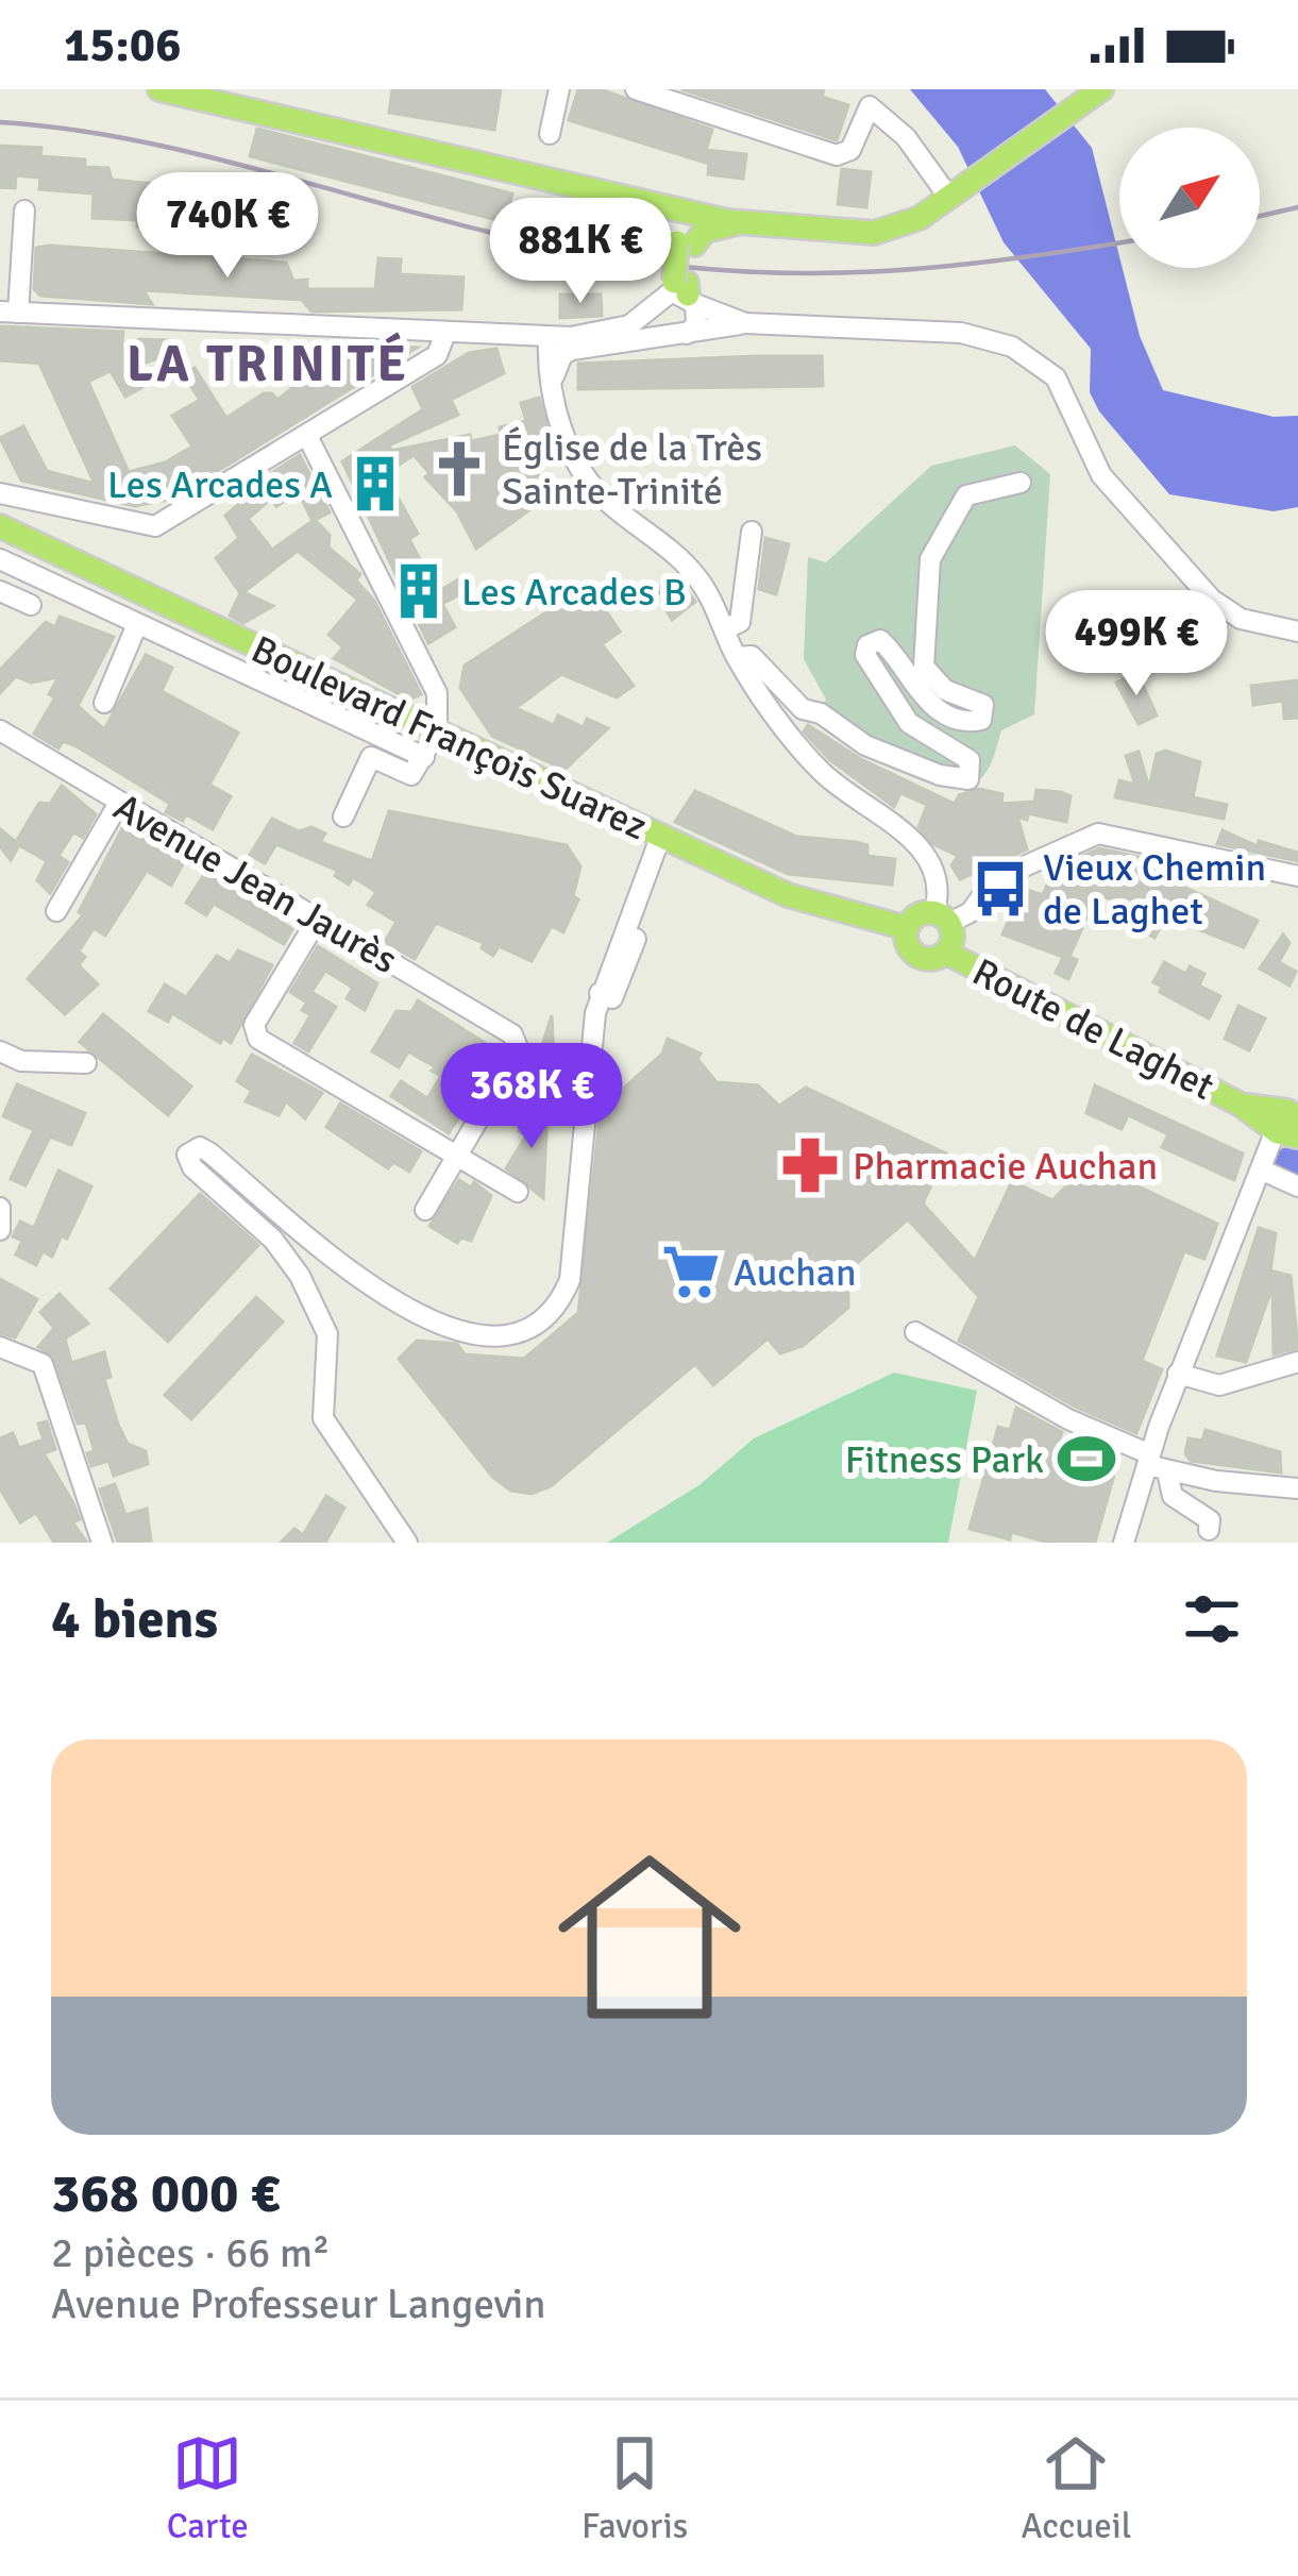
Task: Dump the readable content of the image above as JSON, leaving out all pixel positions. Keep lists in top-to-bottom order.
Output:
{
  "streets": {
    "main road": ["Boulevard François Suarez", "Route de Laghet"],
    "street": ["Avenue Jean Jaurès"]
  },
  "crossings": [
    ["Boulevard François Suarez", "Route de Laghet"]
  ],
  "districts": ["LA TRINITÉ"],
  "places": {
    "church": ["Église de la Très Sainte-Trinité"],
    "building": ["Les Arcades A", "Les Arcades B"],
    "bus stop": ["Vieux Chemin de Laghet"],
    "pharmacy": ["Pharmacie Auchan"],
    "supermarket": ["Auchan"],
    "sports": ["Fitness Park"]
  },
  "north": "top right",
  "page": {
    "status": "15:06",
    "price": [
      "740K €",
      "881K €",
      "499K €",
      "368K €"
    ],
    "heading": "4 biens",
    "list": [
      {
        "name": "368 000 €",
        "note": "2 pièces · 66 m² · Avenue Professeur Langevin"
      }
    ],
    "tabs": ["Carte", "Favoris", "Accueil"]
  }
}
